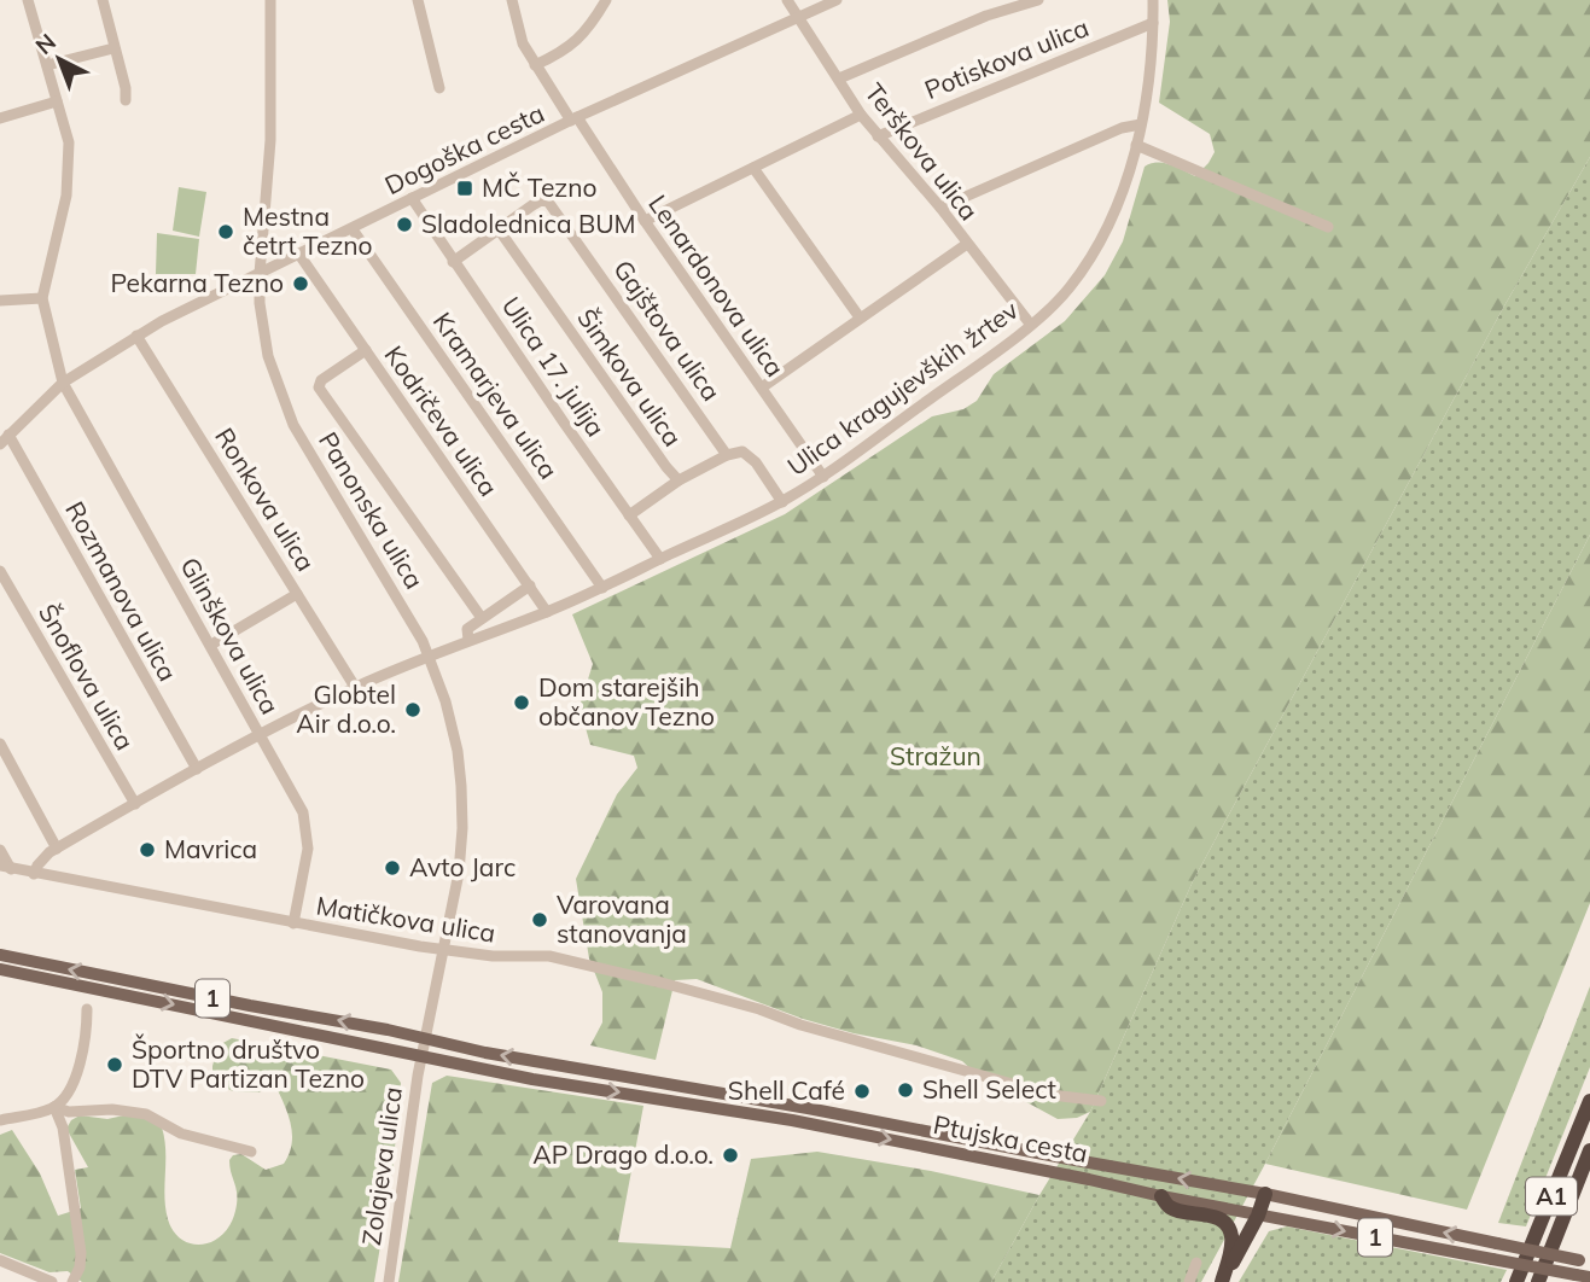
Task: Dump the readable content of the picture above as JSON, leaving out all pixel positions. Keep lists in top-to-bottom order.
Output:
{
  "streets": {
    "highway": ["A1"],
    "main road": ["1", "Ptujska cesta"],
    "street": [
      "Potiskova ulica",
      "Dogoška cesta",
      "Terškova ulica",
      "Lenardonova ulica",
      "Gajštova ulica",
      "Ulica 17. julija",
      "Šimkova ulica",
      "Ulica kragujevških žrtev",
      "Kramarjeva ulica",
      "Kodričeva ulica",
      "Ronkova ulica",
      "Panonska ulica",
      "Rozmanova ulica",
      "Glinškova ulica",
      "Šnoflova ulica",
      "Matičkova ulica",
      "Zolajeva ulica"
    ]
  },
  "crossings": [
    ["Potiskova ulica", "Terškova ulica"],
    ["Potiskova ulica", "Ulica kragujevških žrtev"],
    ["Dogoška cesta", "Terškova ulica"],
    ["Dogoška cesta", "Lenardonova ulica"],
    ["Dogoška cesta", "Ulica 17. julija"],
    ["Dogoška cesta", "Kramarjeva ulica"],
    ["Dogoška cesta", "Kodričeva ulica"],
    ["Dogoška cesta", "Ronkova ulica"],
    ["Dogoška cesta", "Panonska ulica"],
    ["Dogoška cesta", "Rozmanova ulica"],
    ["Dogoška cesta", "Glinškova ulica"],
    ["Terškova ulica", "Ulica kragujevških žrtev"],
    ["Lenardonova ulica", "Ulica kragujevških žrtev"],
    ["Gajštova ulica", "Ulica 17. julija"],
    ["Gajštova ulica", "Šimkova ulica"],
    ["Ulica 17. julija", "Ulica kragujevških žrtev"],
    ["Ulica kragujevških žrtev", "Kramarjeva ulica"],
    ["Ulica kragujevških žrtev", "Kodričeva ulica"],
    ["Ulica kragujevških žrtev", "Ronkova ulica"],
    ["Ulica kragujevških žrtev", "Panonska ulica"],
    ["Ulica kragujevških žrtev", "Rozmanova ulica"],
    ["Ulica kragujevških žrtev", "Glinškova ulica"],
    ["Ulica kragujevških žrtev", "Šnoflova ulica"],
    ["Ulica kragujevških žrtev", "Matičkova ulica"],
    ["Panonska ulica", "Matičkova ulica"],
    ["Panonska ulica", "Ptujska cesta"],
    ["Glinškova ulica", "Matičkova ulica"],
    ["Ptujska cesta", "Zolajeva ulica"]
  ],
  "parks": ["Stražun"],
  "places": {
    "transit": ["MČ Tezno"],
    "other": [
      "Sladolednica BUM",
      "Mestna četrt Tezno",
      "Pekarna Tezno",
      "Dom starejših občanov Tezno",
      "Globtel Air d.o.o.",
      "Mavrica",
      "Avto Jarc",
      "Varovana stanovanja",
      "Športno društvo DTV Partizan Tezno",
      "Shell Select",
      "Shell Café",
      "AP Drago d.o.o."
    ]
  },
  "north": "top left"
}
